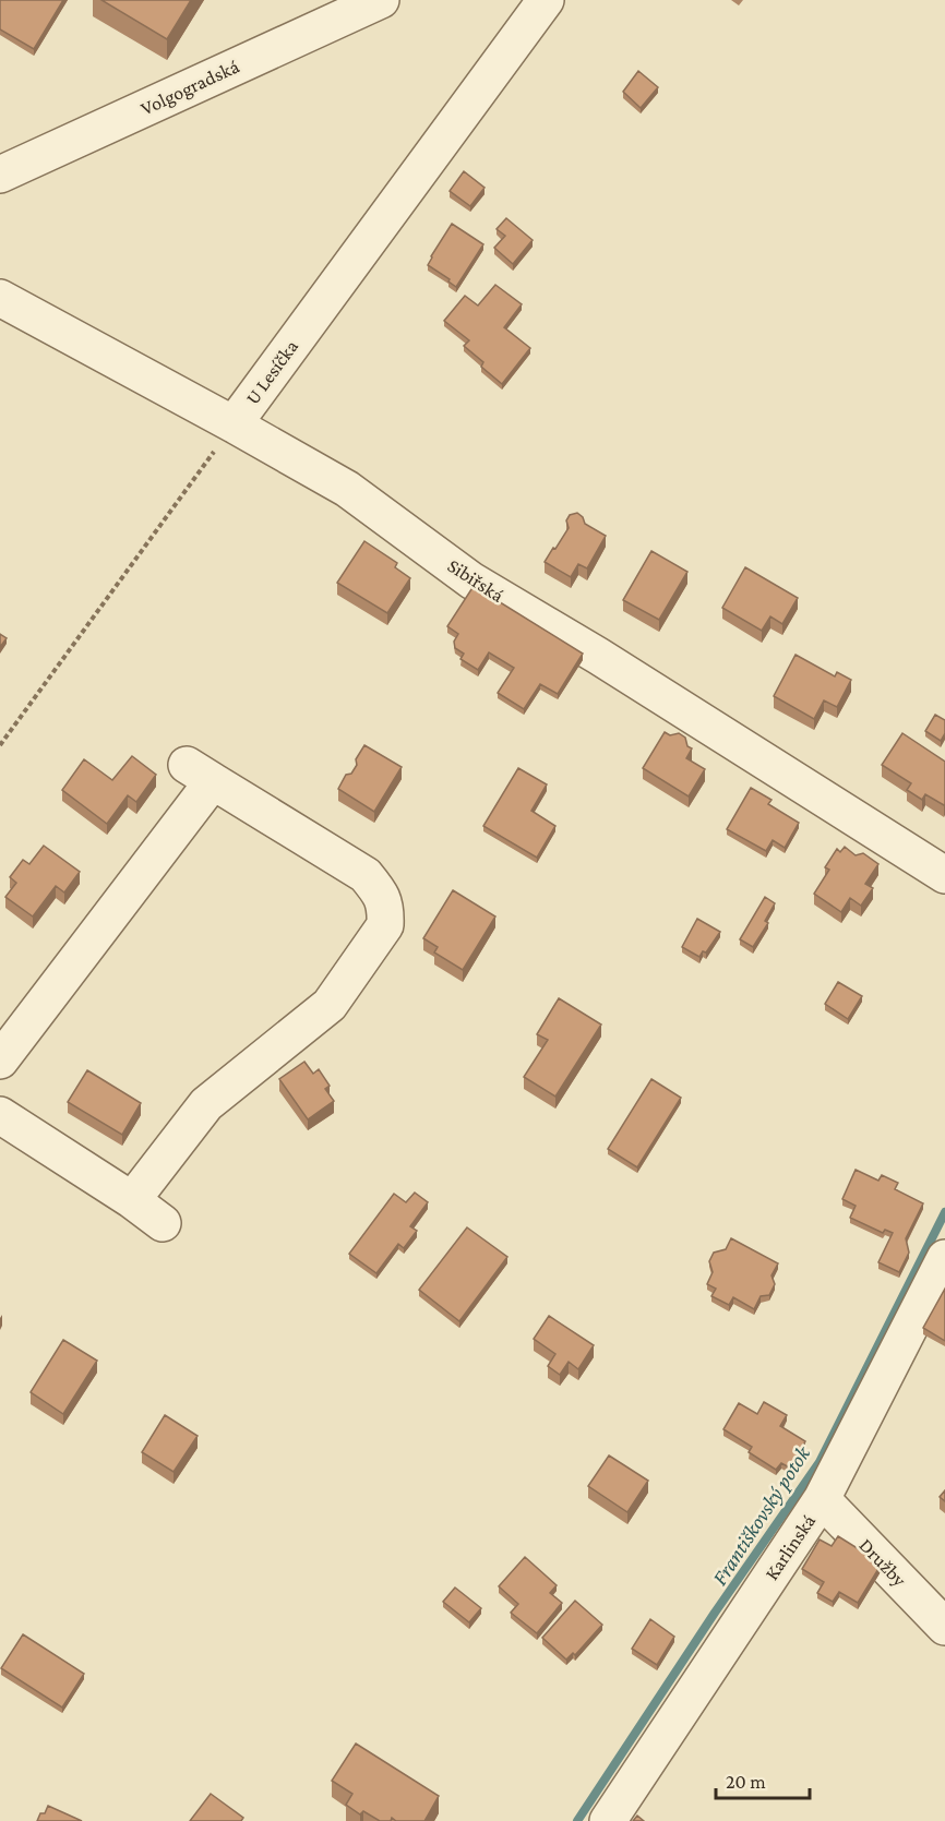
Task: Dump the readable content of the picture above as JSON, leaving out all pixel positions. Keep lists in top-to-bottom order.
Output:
{
  "streets": {
    "street": [
      "Volgogradská",
      "U Lesíčka",
      "Sibiřská",
      "Karlinská",
      "Družby"
    ]
  },
  "crossings": [
    ["U Lesíčka", "Sibiřská"],
    ["Karlinská", "Družby"]
  ],
  "water": ["Františkovský potok"],
  "scale_bar": "20 m"
}
